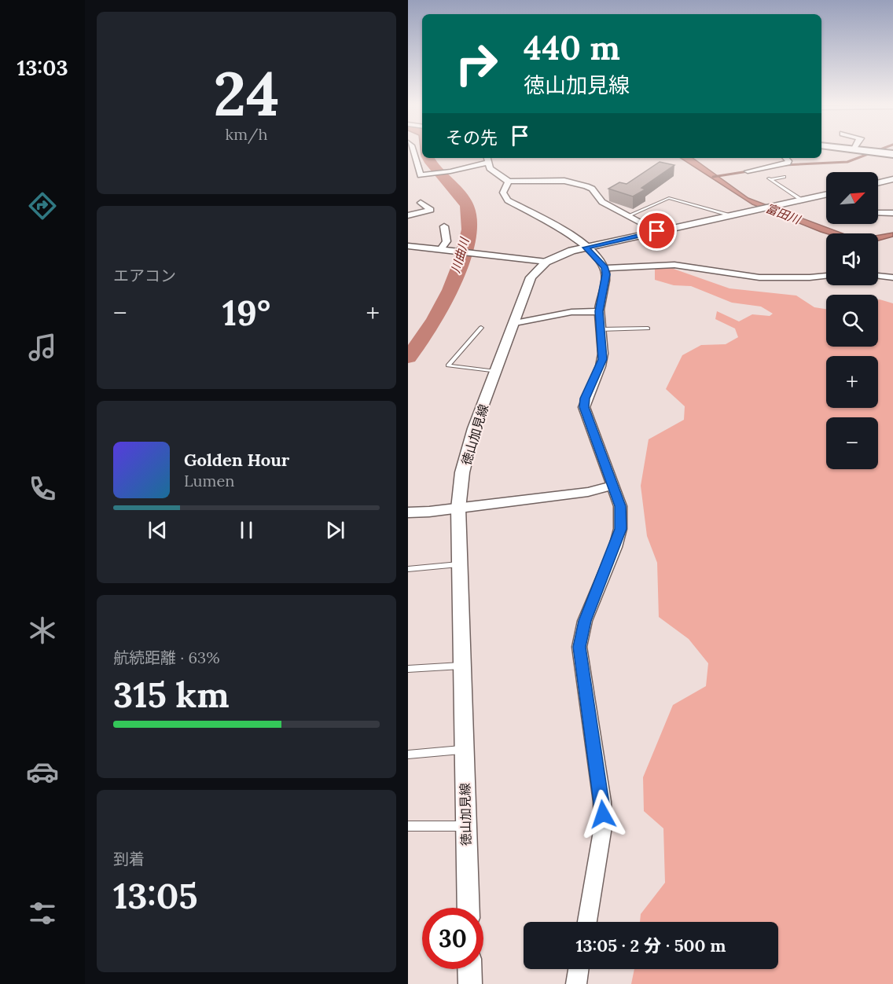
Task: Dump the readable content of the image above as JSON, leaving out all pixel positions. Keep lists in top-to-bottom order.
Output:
{
  "streets": {
    "street": ["徳山加見線"]
  },
  "water": ["富田川", "川曲川"],
  "north": "top right",
  "page": {
    "tabs": "13:03",
    "tile": [
      ["24", "km/h"],
      "エアコン",
      ["航続距離 · 63%", "315 km"],
      ["到着", "13:05"]
    ],
    "turn": ["440 m", "徳山加見線"],
    "then": "その先",
    "map_buttons": ["+", "−"],
    "heat": ["−", "19°", "+"],
    "song": ["Golden Hour", "Lumen"],
    "limit": "30",
    "trip": "13:05 · 2 分 · 500 m"
  }
}
